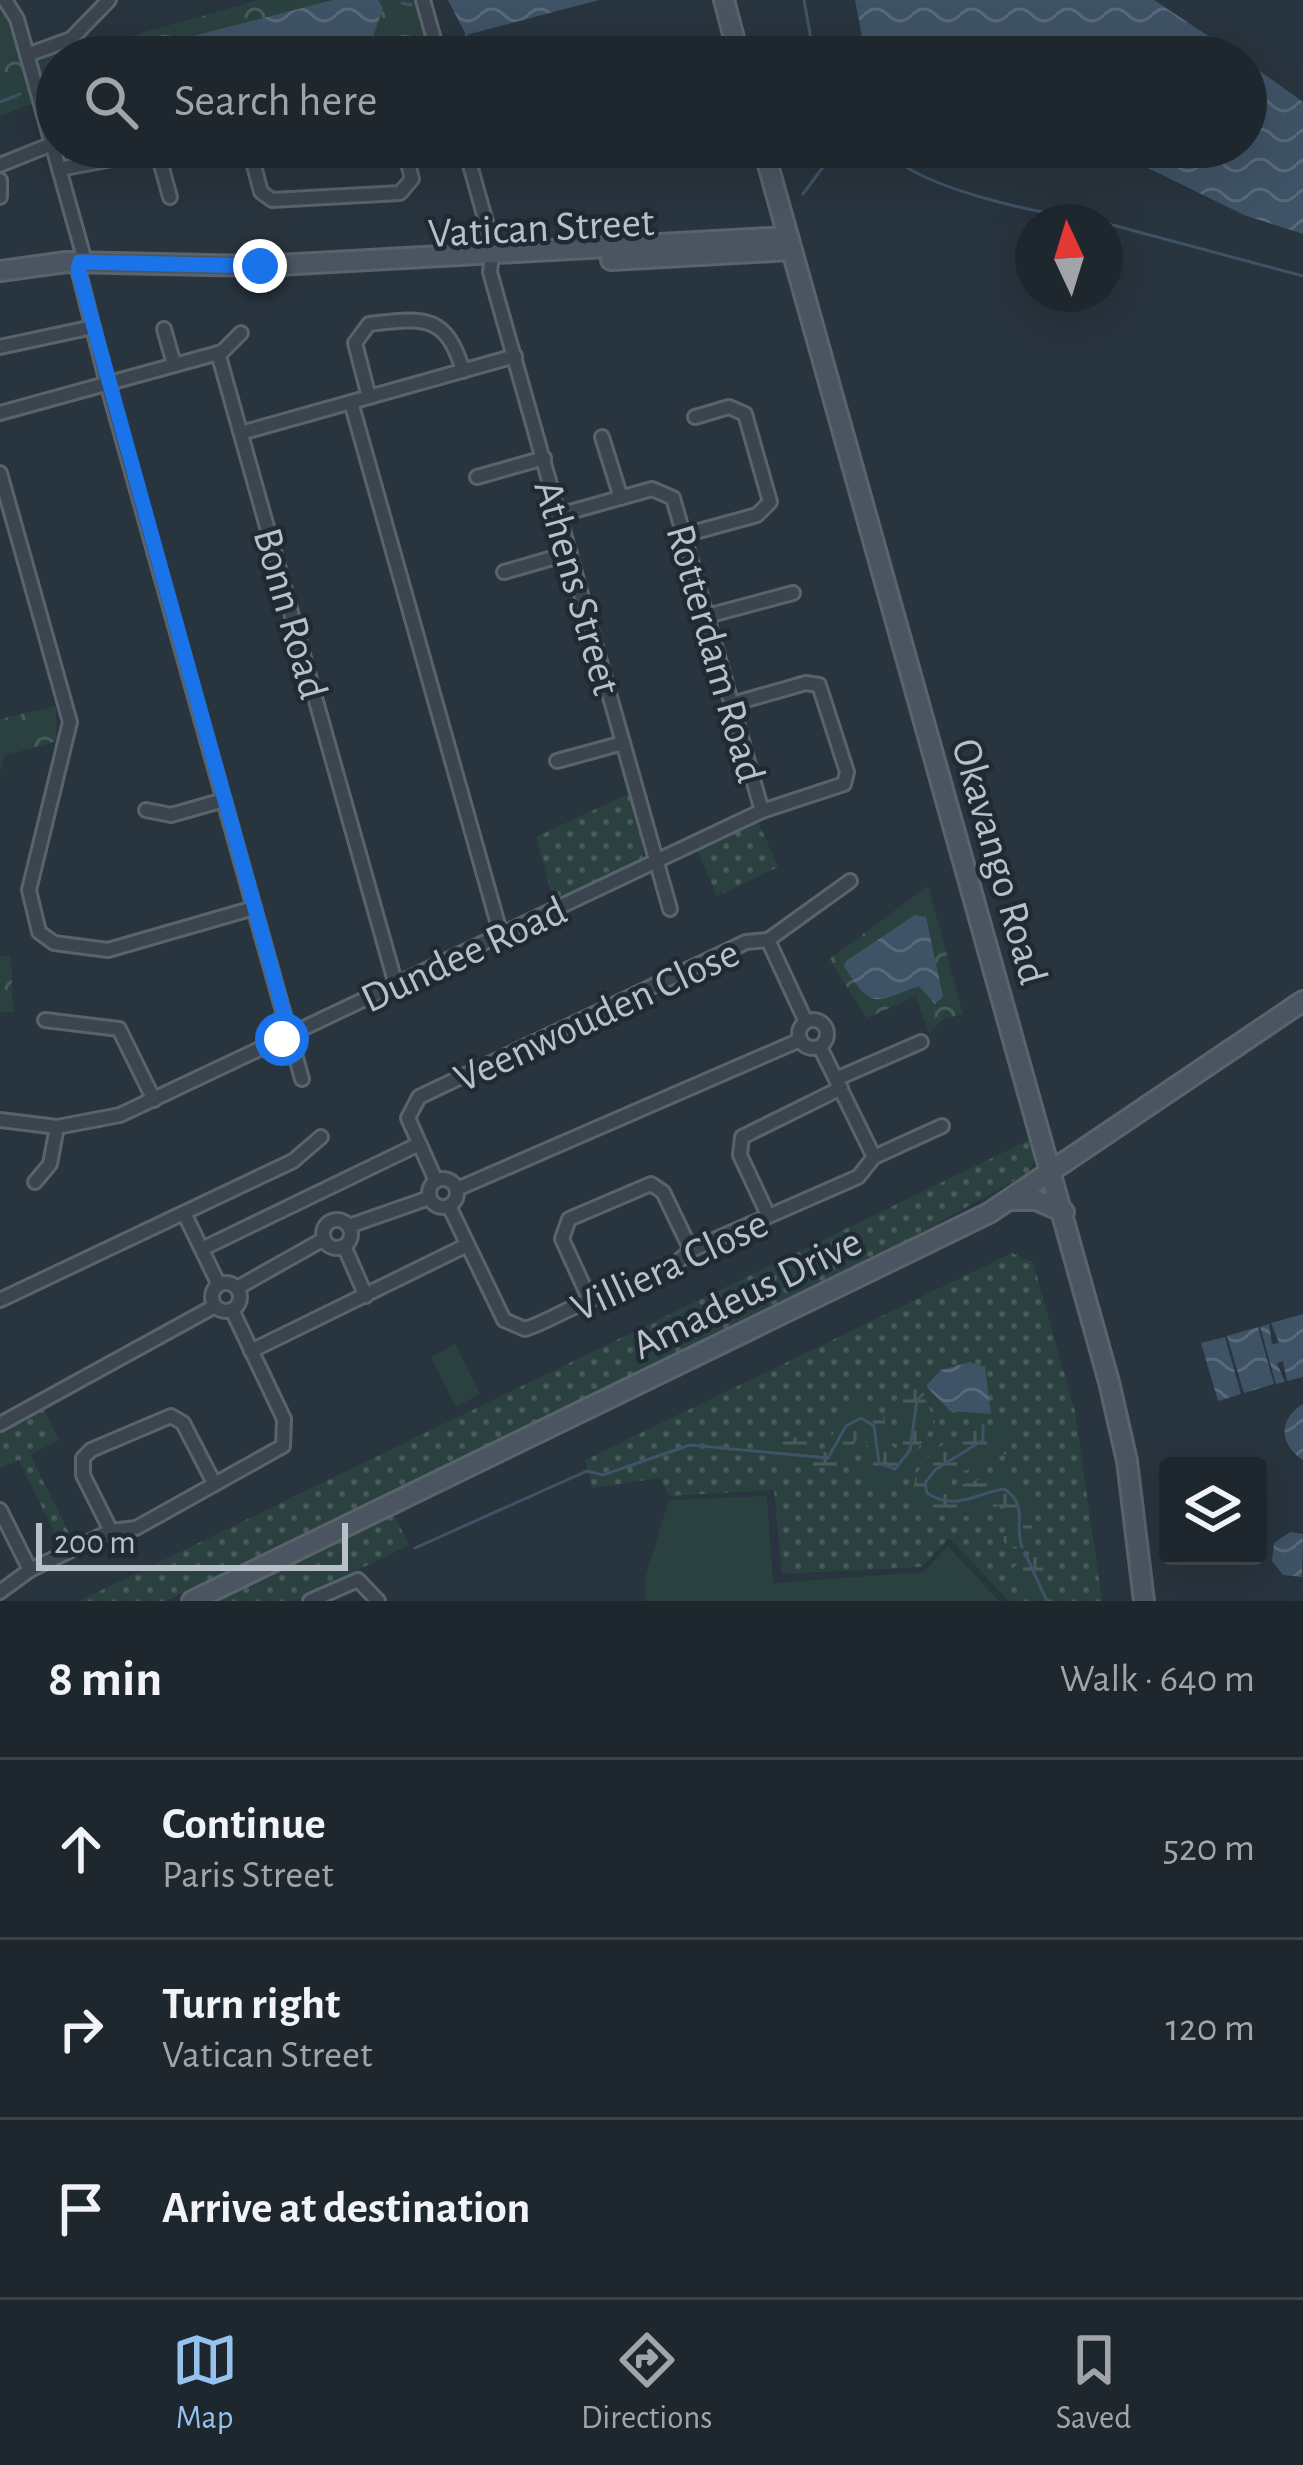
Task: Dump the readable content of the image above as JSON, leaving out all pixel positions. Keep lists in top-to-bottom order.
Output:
{
  "streets": {
    "street": [
      "Vatican Street",
      "Athens Street",
      "Bonn Road",
      "Rotterdam Road",
      "Okavango Road",
      "Dundee Road",
      "Veenwouden Close",
      "Villiera Close",
      "Amadeus Drive"
    ]
  },
  "crossings": [
    ["Vatican Street", "Athens Street"],
    ["Vatican Street", "Okavango Road"],
    ["Athens Street", "Rotterdam Road"],
    ["Athens Street", "Dundee Road"],
    ["Bonn Road", "Dundee Road"],
    ["Rotterdam Road", "Dundee Road"],
    ["Okavango Road", "Amadeus Drive"]
  ],
  "scale_bar": "200 m",
  "north": "top",
  "page": {
    "search": "Search here",
    "scale": "200 m",
    "heading": ["8 min", "Walk · 640 m"],
    "list": [
      ["Continue", "Paris Street", "520 m"],
      ["Turn right", "Vatican Street", "120 m"],
      "Arrive at destination"
    ],
    "nav": ["Map", "Directions", "Saved"]
  }
}
